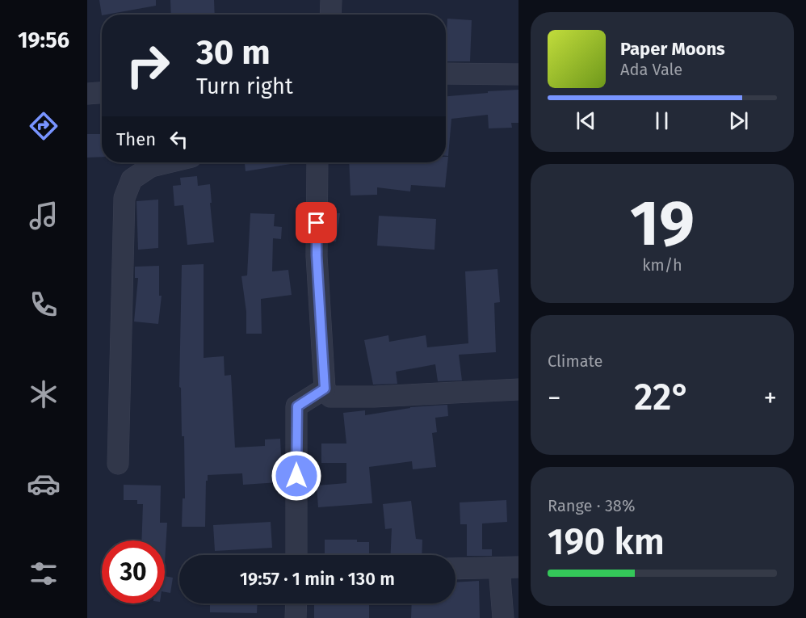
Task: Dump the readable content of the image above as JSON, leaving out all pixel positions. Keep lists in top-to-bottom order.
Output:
{
  "page": {
    "tabs": "19:56",
    "turn": ["30 m", "Turn right"],
    "song": ["Paper Moons", "Ada Vale"],
    "then": "Then",
    "tile": [
      ["19", "km/h"],
      "Climate",
      ["Range · 38%", "190 km"]
    ],
    "heat": ["−", "22°", "+"],
    "limit": "30",
    "trip": "19:57 · 1 min · 130 m"
  }
}
